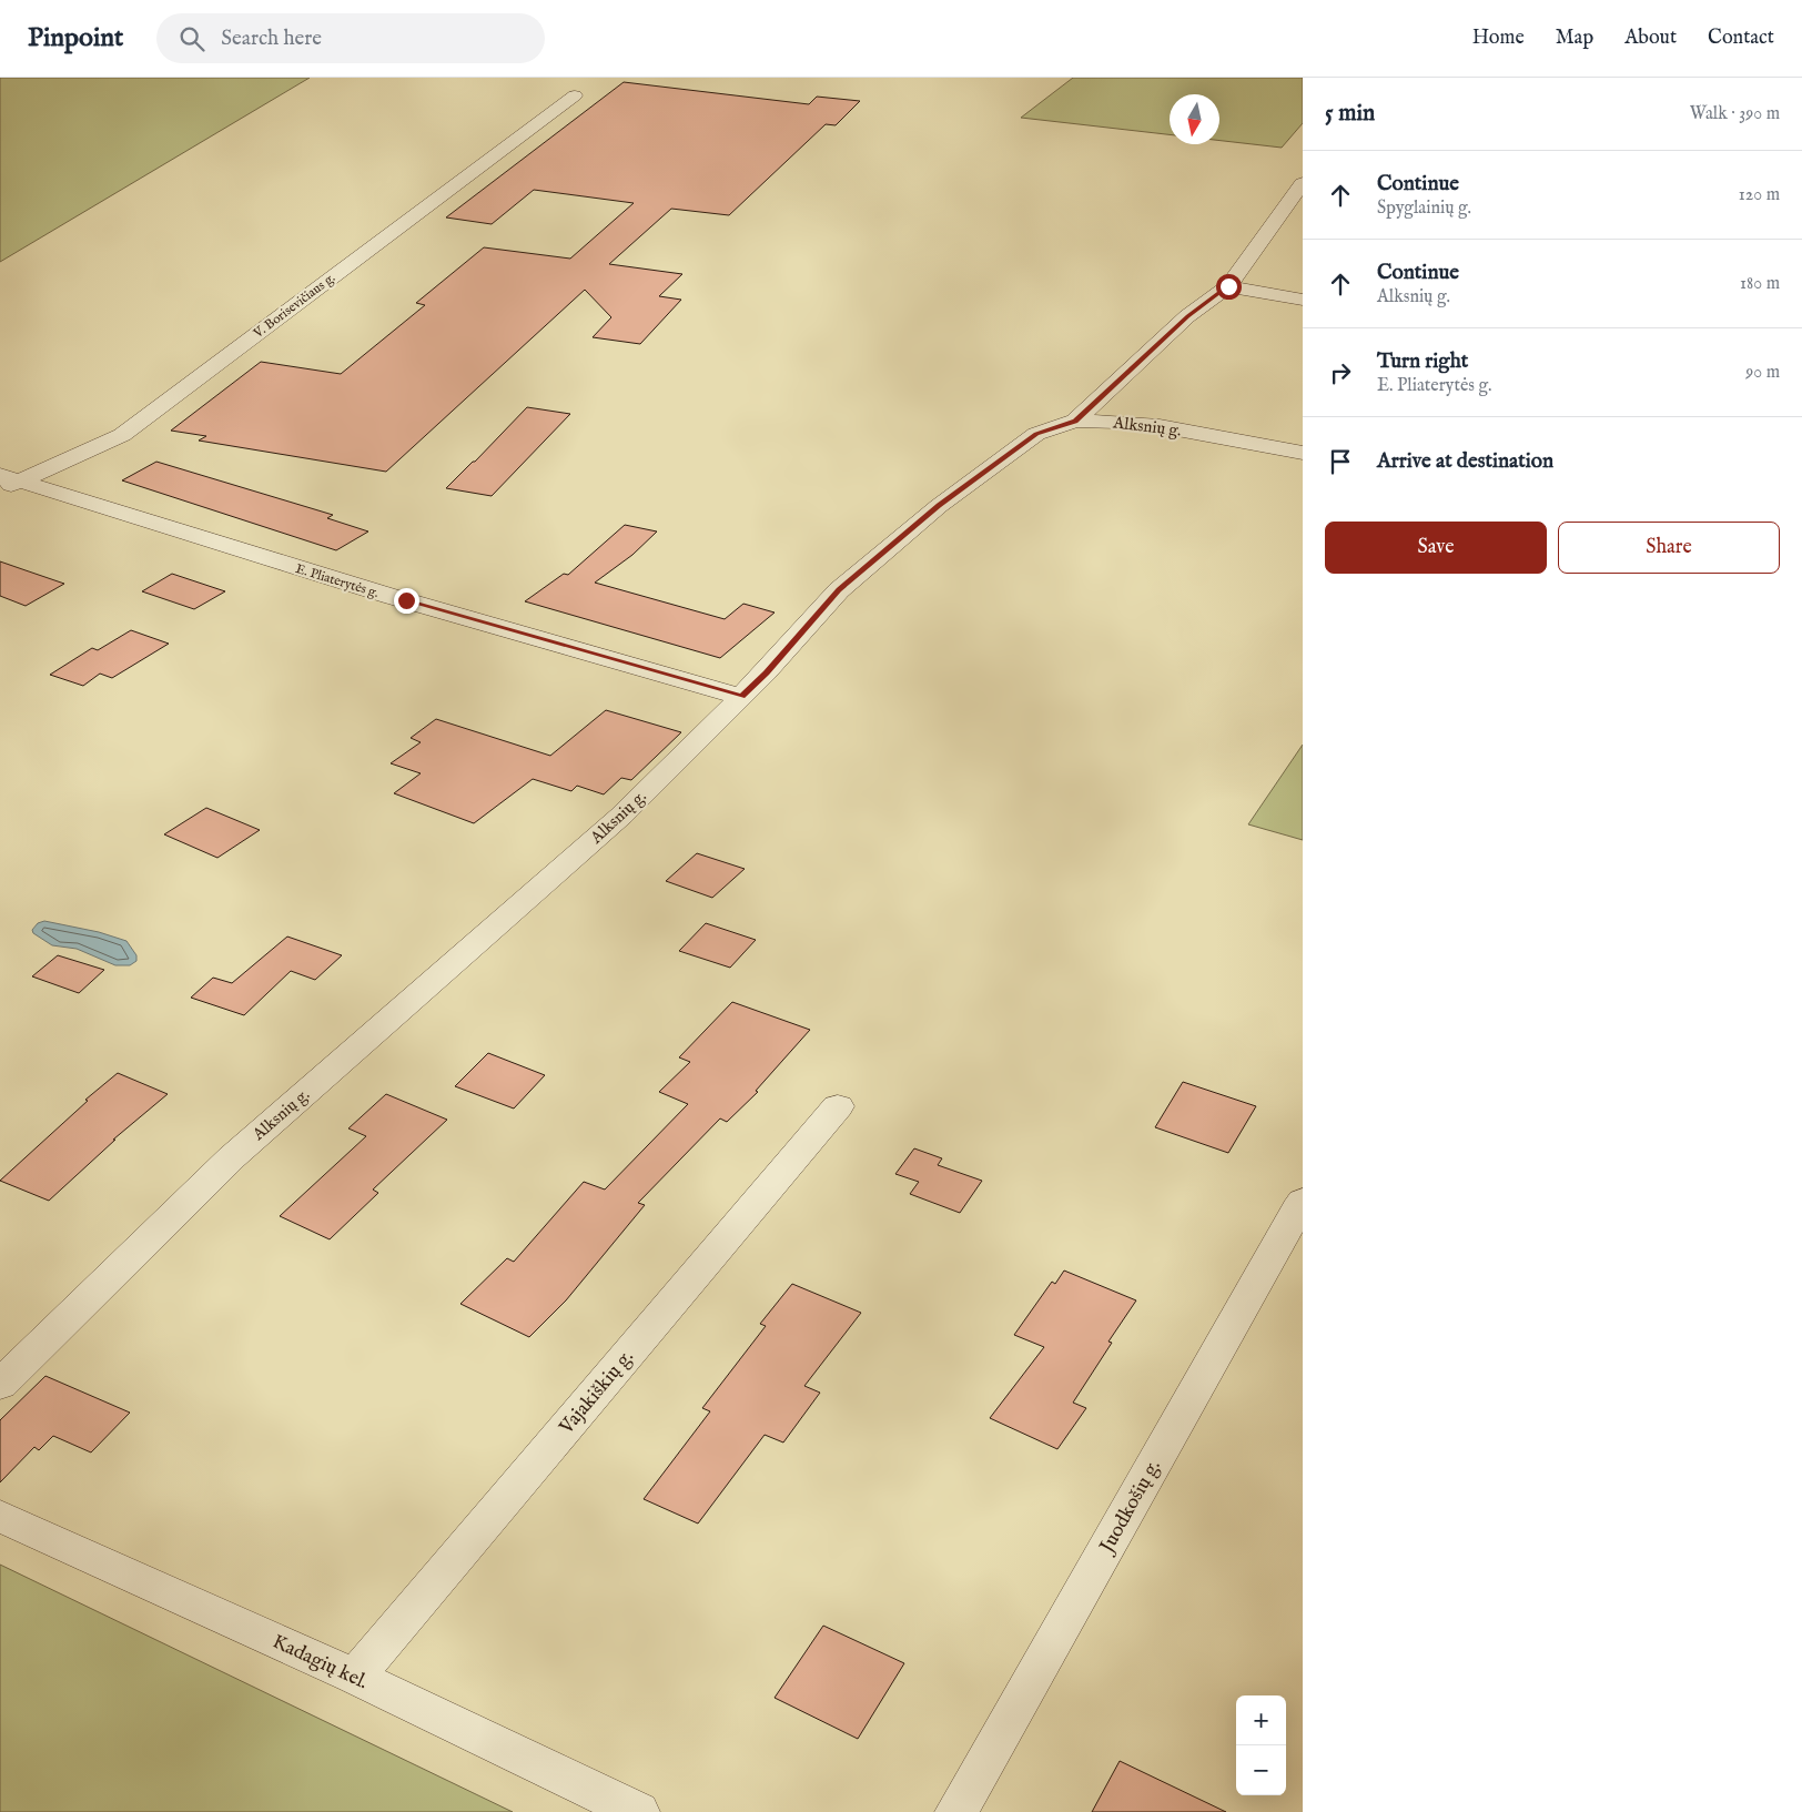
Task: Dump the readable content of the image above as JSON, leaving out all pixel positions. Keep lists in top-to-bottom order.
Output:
{
  "streets": {
    "street": [
      "V. Borisevičiaus g.",
      "Alksnių g.",
      "E. Pliaterytės g.",
      "Vajakiškių g.",
      "Juodkošių g.",
      "Kadagių kel."
    ]
  },
  "crossings": [
    ["V. Borisevičiaus g.", "E. Pliaterytės g."],
    ["Alksnių g.", "E. Pliaterytės g."],
    ["Vajakiškių g.", "Kadagių kel."]
  ],
  "north": "bottom",
  "page": {
    "header": "Pinpoint",
    "search": "Search here",
    "nav": [
      "Home",
      "Map",
      "About",
      "Contact"
    ],
    "heading": ["5 min", "Walk · 390 m"],
    "list": [
      ["Continue", "Spyglainių g.", "120 m"],
      ["Continue", "Alksnių g.", "180 m"],
      ["Turn right", "E. Pliaterytės g.", "90 m"],
      "Arrive at destination"
    ],
    "buttons": ["Save", "Share"],
    "map_buttons": ["+", "−"]
  }
}
